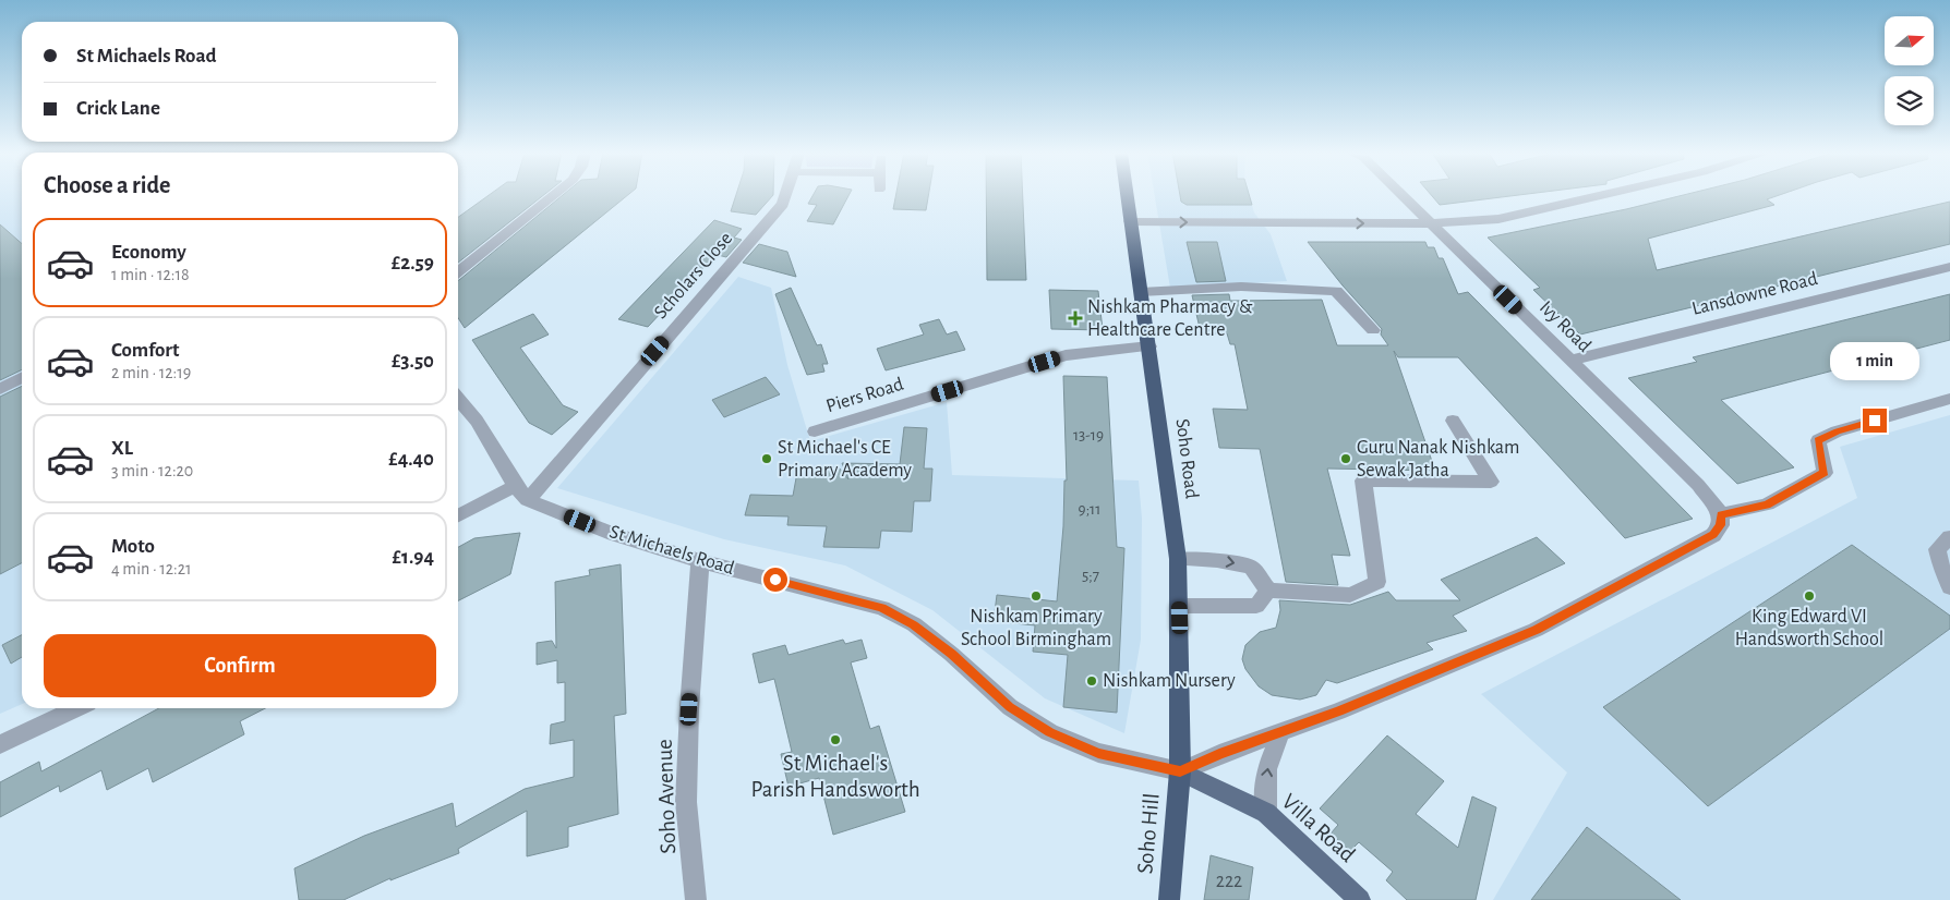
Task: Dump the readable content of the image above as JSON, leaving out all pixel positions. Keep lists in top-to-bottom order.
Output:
{
  "streets": {
    "highway": ["Soho Road", "Soho Hill"],
    "main road": ["Villa Road"],
    "street": [
      "Scholars Close",
      "Lansdowne Road",
      "Ivy Road",
      "Piers Road",
      "St Michaels Road",
      "Soho Avenue"
    ]
  },
  "crossings": [
    ["Scholars Close", "St Michaels Road"],
    ["Lansdowne Road", "Ivy Road"],
    ["Piers Road", "Soho Road"],
    ["Soho Road", "St Michaels Road"],
    ["Soho Road", "Villa Road"],
    ["Soho Road", "Soho Hill"],
    ["St Michaels Road", "Soho Avenue"],
    ["St Michaels Road", "Villa Road"],
    ["St Michaels Road", "Soho Hill"],
    ["Villa Road", "Soho Hill"]
  ],
  "places": {
    "health": ["Nishkam Pharmacy & Healthcare Centre"],
    "other": [
      "St Michael's CE Primary Academy",
      "Guru Nanak Nishkam Sewak Jatha",
      "Nishkam Primary School Birmingham",
      "King Edward VI Handsworth School",
      "Nishkam Nursery",
      "St Michael's Parish Handsworth"
    ]
  },
  "house_numbers": [
    "13-19",
    "9;11",
    "5;7",
    "222"
  ],
  "north": "right",
  "page": {
    "banner": ["St Michaels Road", "Crick Lane"],
    "heading": "Choose a ride",
    "list": [
      {
        "name": "Economy",
        "note": "1 min · 12:18",
        "value": "£2.59"
      },
      {
        "name": "Comfort",
        "note": "2 min · 12:19",
        "value": "£3.50"
      },
      {
        "name": "XL",
        "note": "3 min · 12:20",
        "value": "£4.40"
      },
      {
        "name": "Moto",
        "note": "4 min · 12:21",
        "value": "£1.94"
      }
    ],
    "bubble": "1 min",
    "buttons": "Confirm"
  }
}
